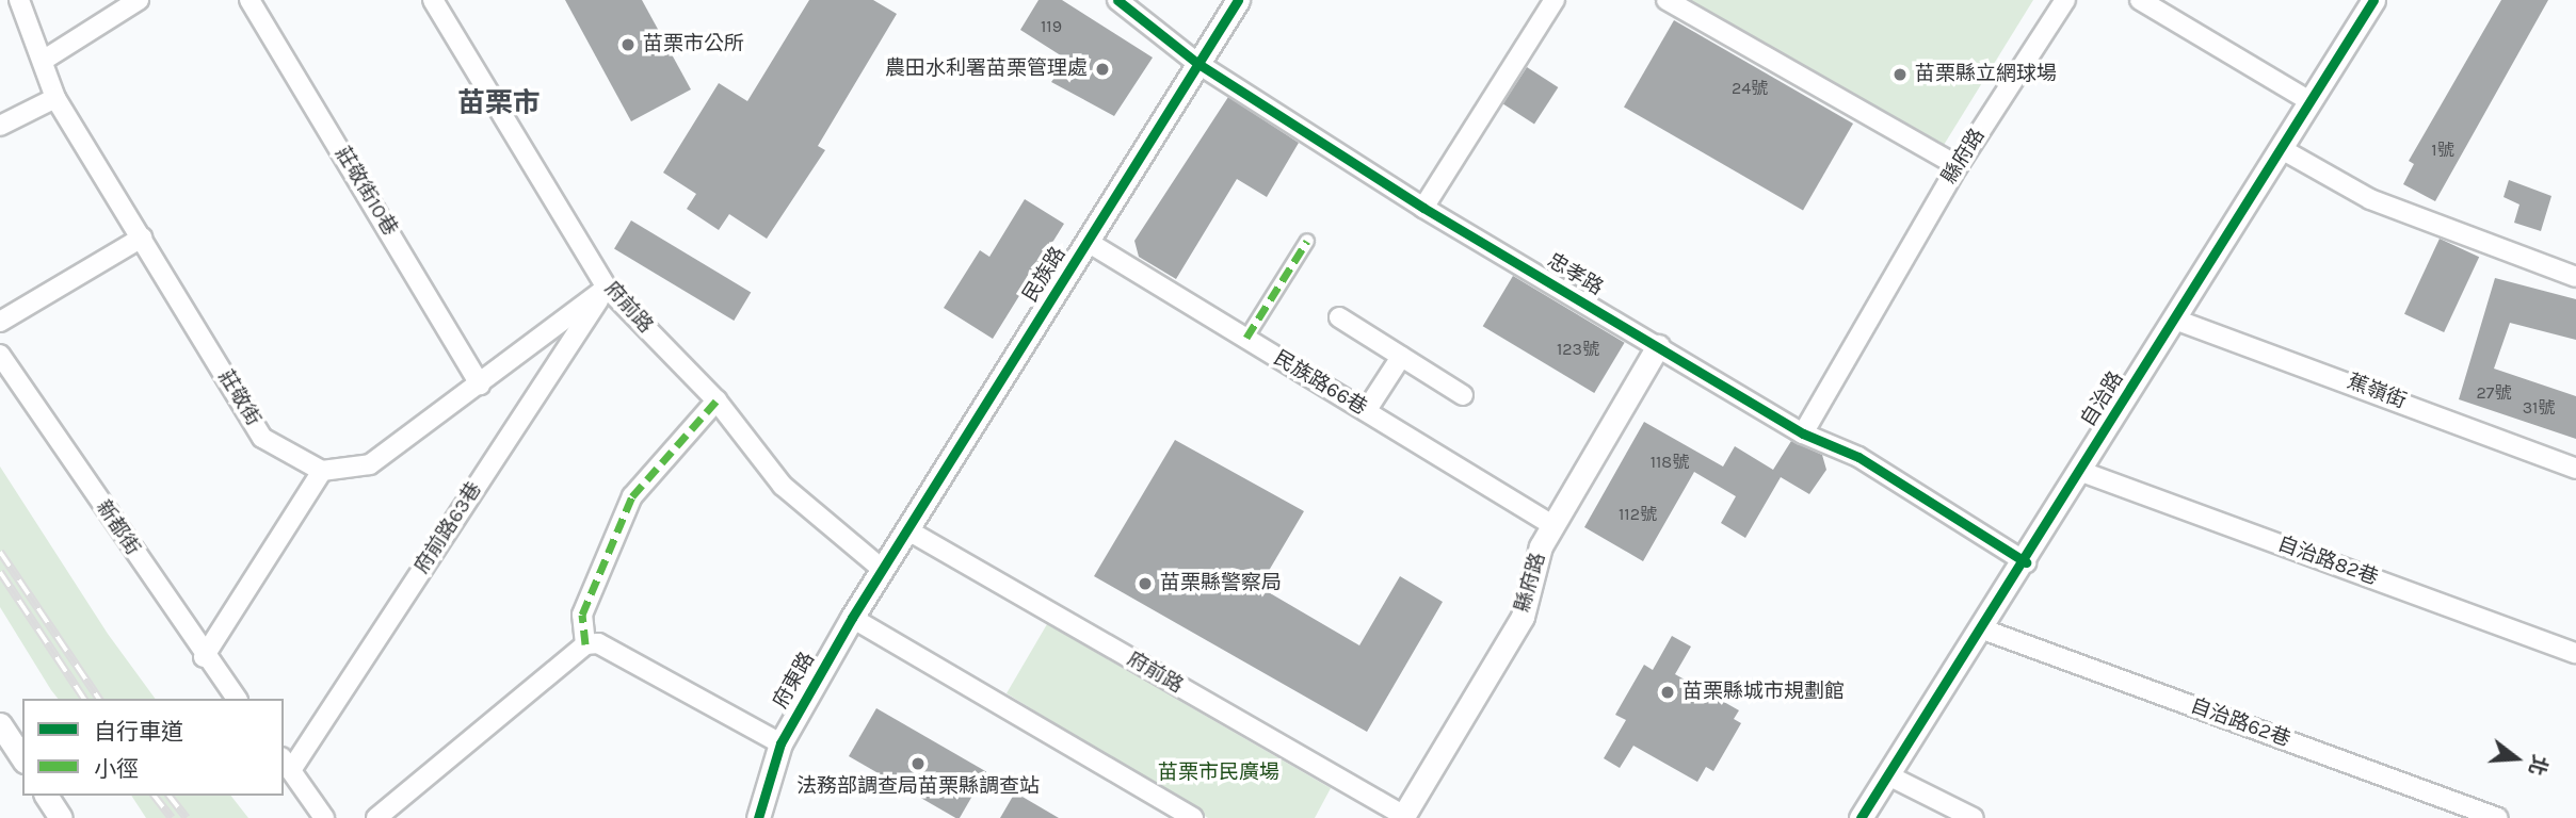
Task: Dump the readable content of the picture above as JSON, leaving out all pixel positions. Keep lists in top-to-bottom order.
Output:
{
  "streets": {
    "street": [
      "縣府路",
      "莊敬街10巷",
      "民族路",
      "忠孝路",
      "府前路",
      "民族路66巷",
      "蕉嶺街",
      "莊敬街",
      "自治路",
      "新都街",
      "府前路63巷",
      "自治路82巷",
      "府東路",
      "自治路62巷"
    ]
  },
  "crossings": [
    ["縣府路", "忠孝路"],
    ["縣府路", "府前路"],
    ["縣府路", "民族路66巷"],
    ["民族路", "忠孝路"],
    ["民族路", "府前路"],
    ["民族路", "民族路66巷"],
    ["民族路", "府東路"],
    ["忠孝路", "自治路"],
    ["府前路", "府前路63巷"],
    ["府前路", "府東路"],
    ["蕉嶺街", "自治路"],
    ["自治路", "自治路82巷"],
    ["自治路", "自治路62巷"]
  ],
  "districts": ["苗栗市"],
  "parks": ["苗栗市民廣場"],
  "places": [
    "苗栗市公所",
    "農田水利署苗栗管理處",
    "苗栗縣立網球場",
    "苗栗縣警察局",
    "苗栗縣城市規劃館",
    "法務部調查局苗栗縣調查站"
  ],
  "house_numbers": [
    "119",
    "24號",
    "1號",
    "123號",
    "27號",
    "31號",
    "118號",
    "112號"
  ],
  "legend": ["自行車道", "小徑"],
  "north": "right"
}
